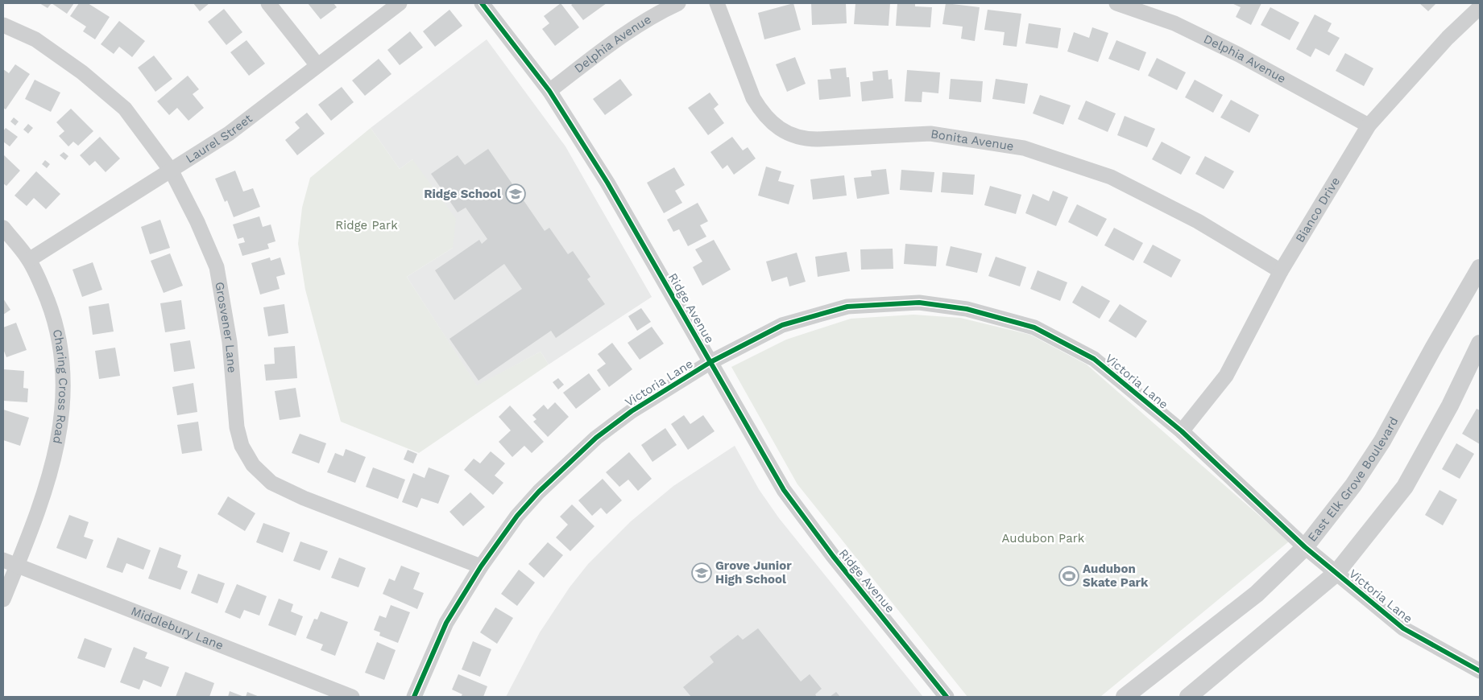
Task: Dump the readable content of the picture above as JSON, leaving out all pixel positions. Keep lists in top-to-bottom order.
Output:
{
  "streets": {
    "street": [
      "Delphia Avenue",
      "Laurel Street",
      "Bonita Avenue",
      "Bianco Drive",
      "Ridge Avenue",
      "Grosvener Lane",
      "Victoria Lane",
      "Charing Cross Road",
      "East Elk Grove Boulevard",
      "Middlebury Lane"
    ]
  },
  "crossings": [
    ["Delphia Avenue", "Bianco Drive"],
    ["Delphia Avenue", "Ridge Avenue"],
    ["Laurel Street", "Grosvener Lane"],
    ["Laurel Street", "Charing Cross Road"],
    ["Bonita Avenue", "Bianco Drive"],
    ["Bianco Drive", "Victoria Lane"],
    ["Ridge Avenue", "Victoria Lane"],
    ["Grosvener Lane", "Victoria Lane"],
    ["Victoria Lane", "East Elk Grove Boulevard"],
    ["Charing Cross Road", "Middlebury Lane"]
  ],
  "parks": ["Ridge Park", "Audubon Park"],
  "places": {
    "school or university": ["Ridge School", "Grove Junior High School"],
    "sports": ["Audubon Skate Park"]
  }
}
